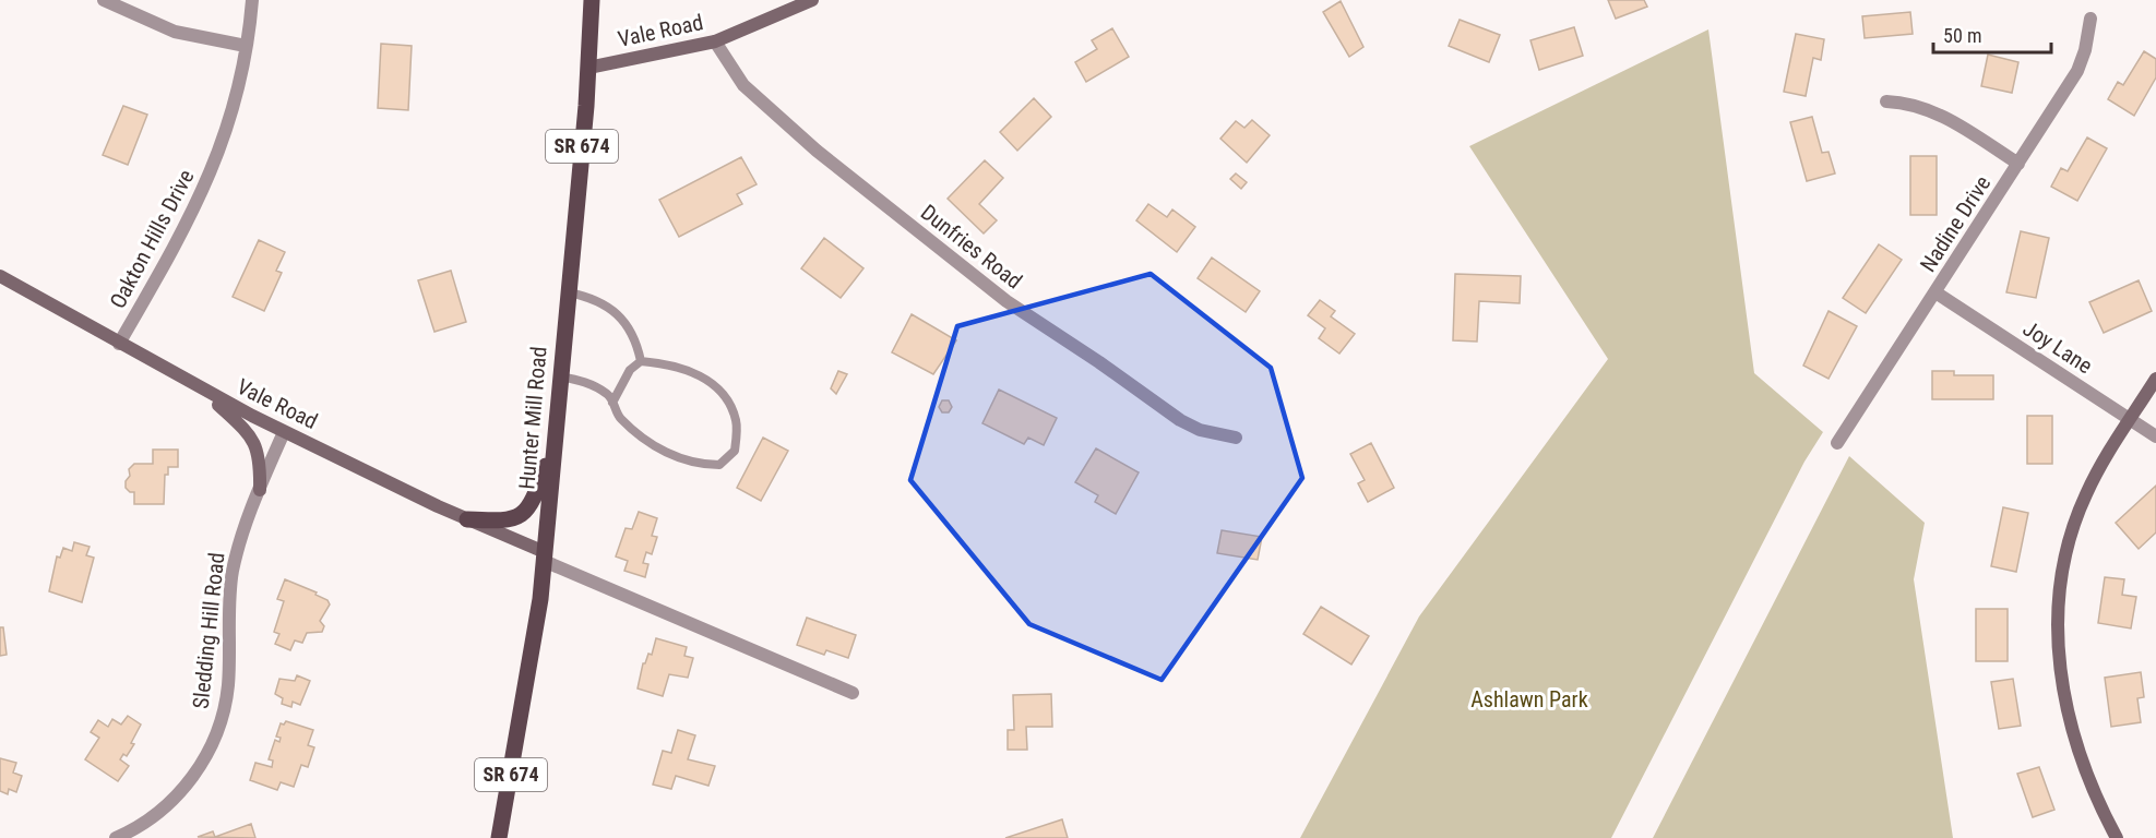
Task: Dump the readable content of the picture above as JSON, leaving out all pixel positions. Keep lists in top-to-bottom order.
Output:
{
  "streets": {
    "main road": ["Vale Road", "SR 674", "Hunter Mill Road"],
    "street": [
      "Nadine Drive",
      "Oakton Hills Drive",
      "Dunfries Road",
      "Joy Lane",
      "Sledding Hill Road"
    ]
  },
  "crossings": [
    ["Vale Road", "Oakton Hills Drive"],
    ["Vale Road", "Dunfries Road"],
    ["Vale Road", "Hunter Mill Road"],
    ["Vale Road", "Sledding Hill Road"],
    ["Nadine Drive", "Joy Lane"]
  ],
  "parks": ["Ashlawn Park"],
  "scale_bar": "50 m"
}
